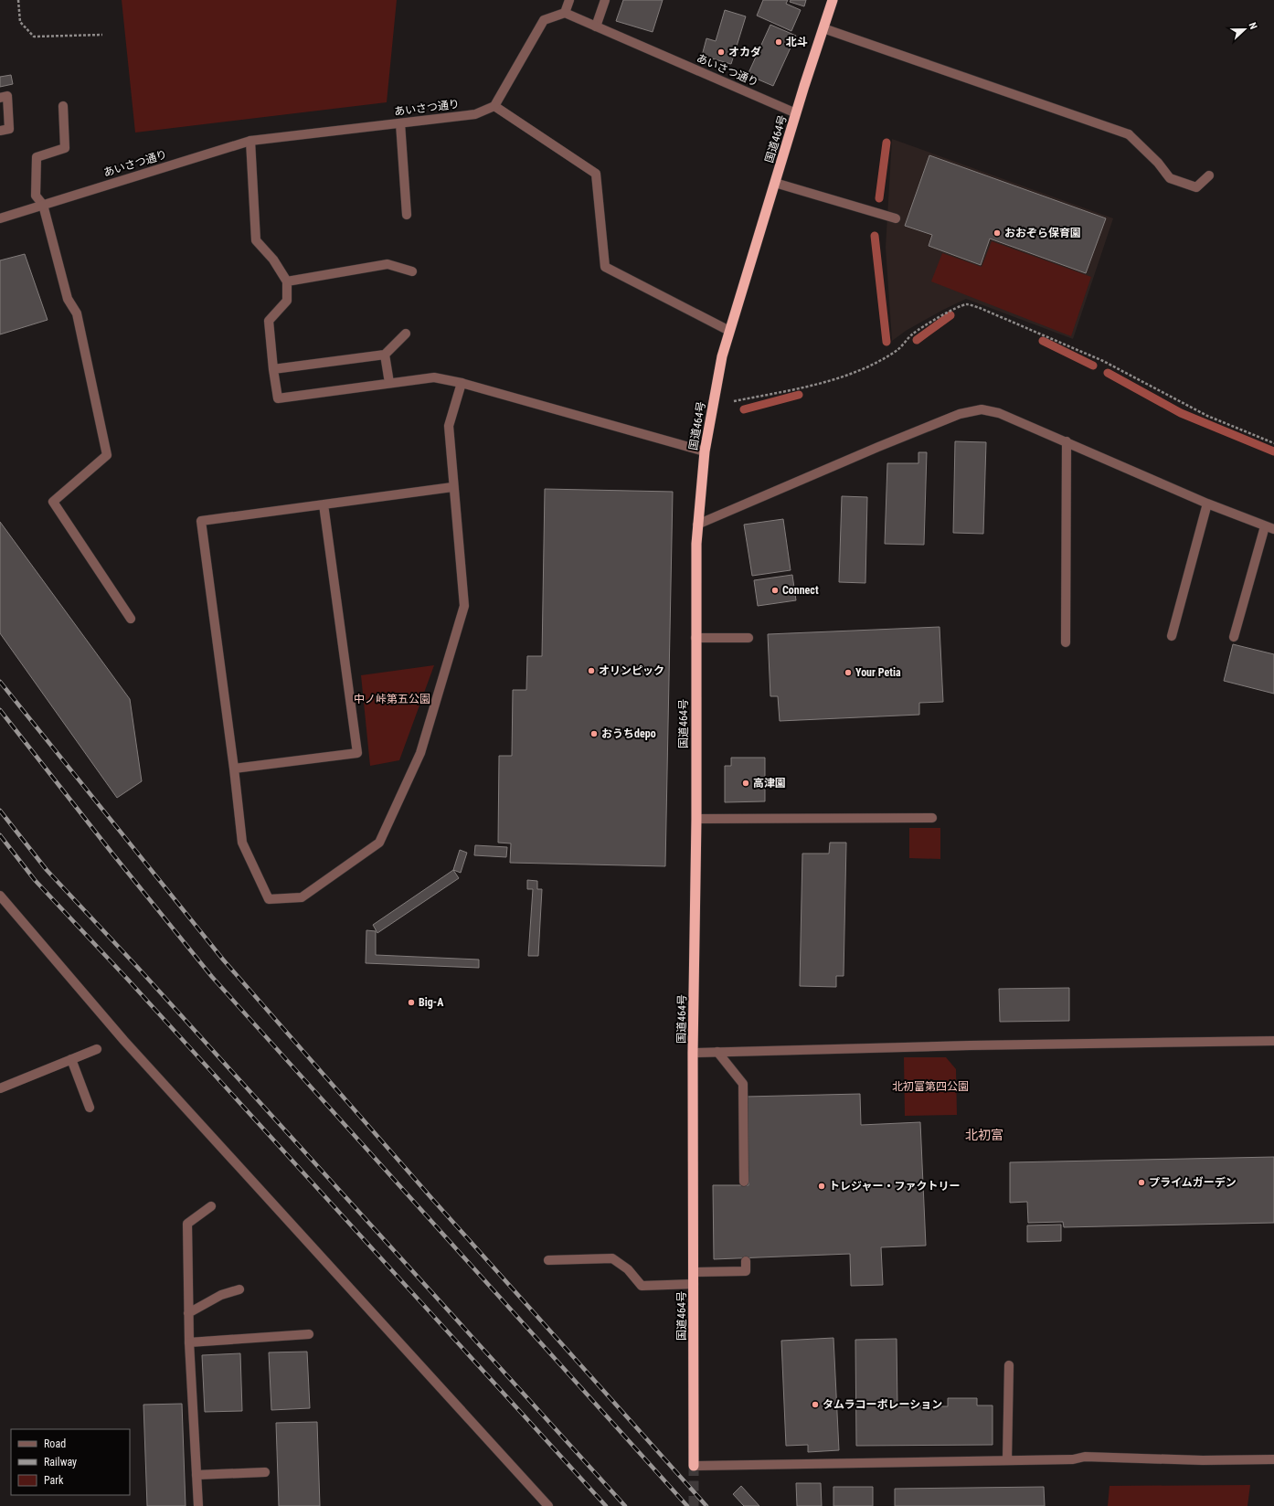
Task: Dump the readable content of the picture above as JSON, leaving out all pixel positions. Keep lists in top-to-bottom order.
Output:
{
  "streets": {
    "highway": ["国道464号"],
    "street": ["あいさつ通り"]
  },
  "crossings": [
    ["あいさつ通り", "国道464号"]
  ],
  "districts": ["北初富"],
  "parks": ["中ノ峠第五公園", "北初富第四公園"],
  "places": [
    "北斗",
    "オカダ",
    "おおぞら保育園",
    "Connect",
    "オリンピック",
    "Your Petia",
    "おうちdepo",
    "高津園",
    "Big-A",
    "プライムガーデン",
    "トレジャー・ファクトリー",
    "タムラコーポレーション"
  ],
  "legend": ["Road", "Railway", "Park"],
  "north": "right"
}
